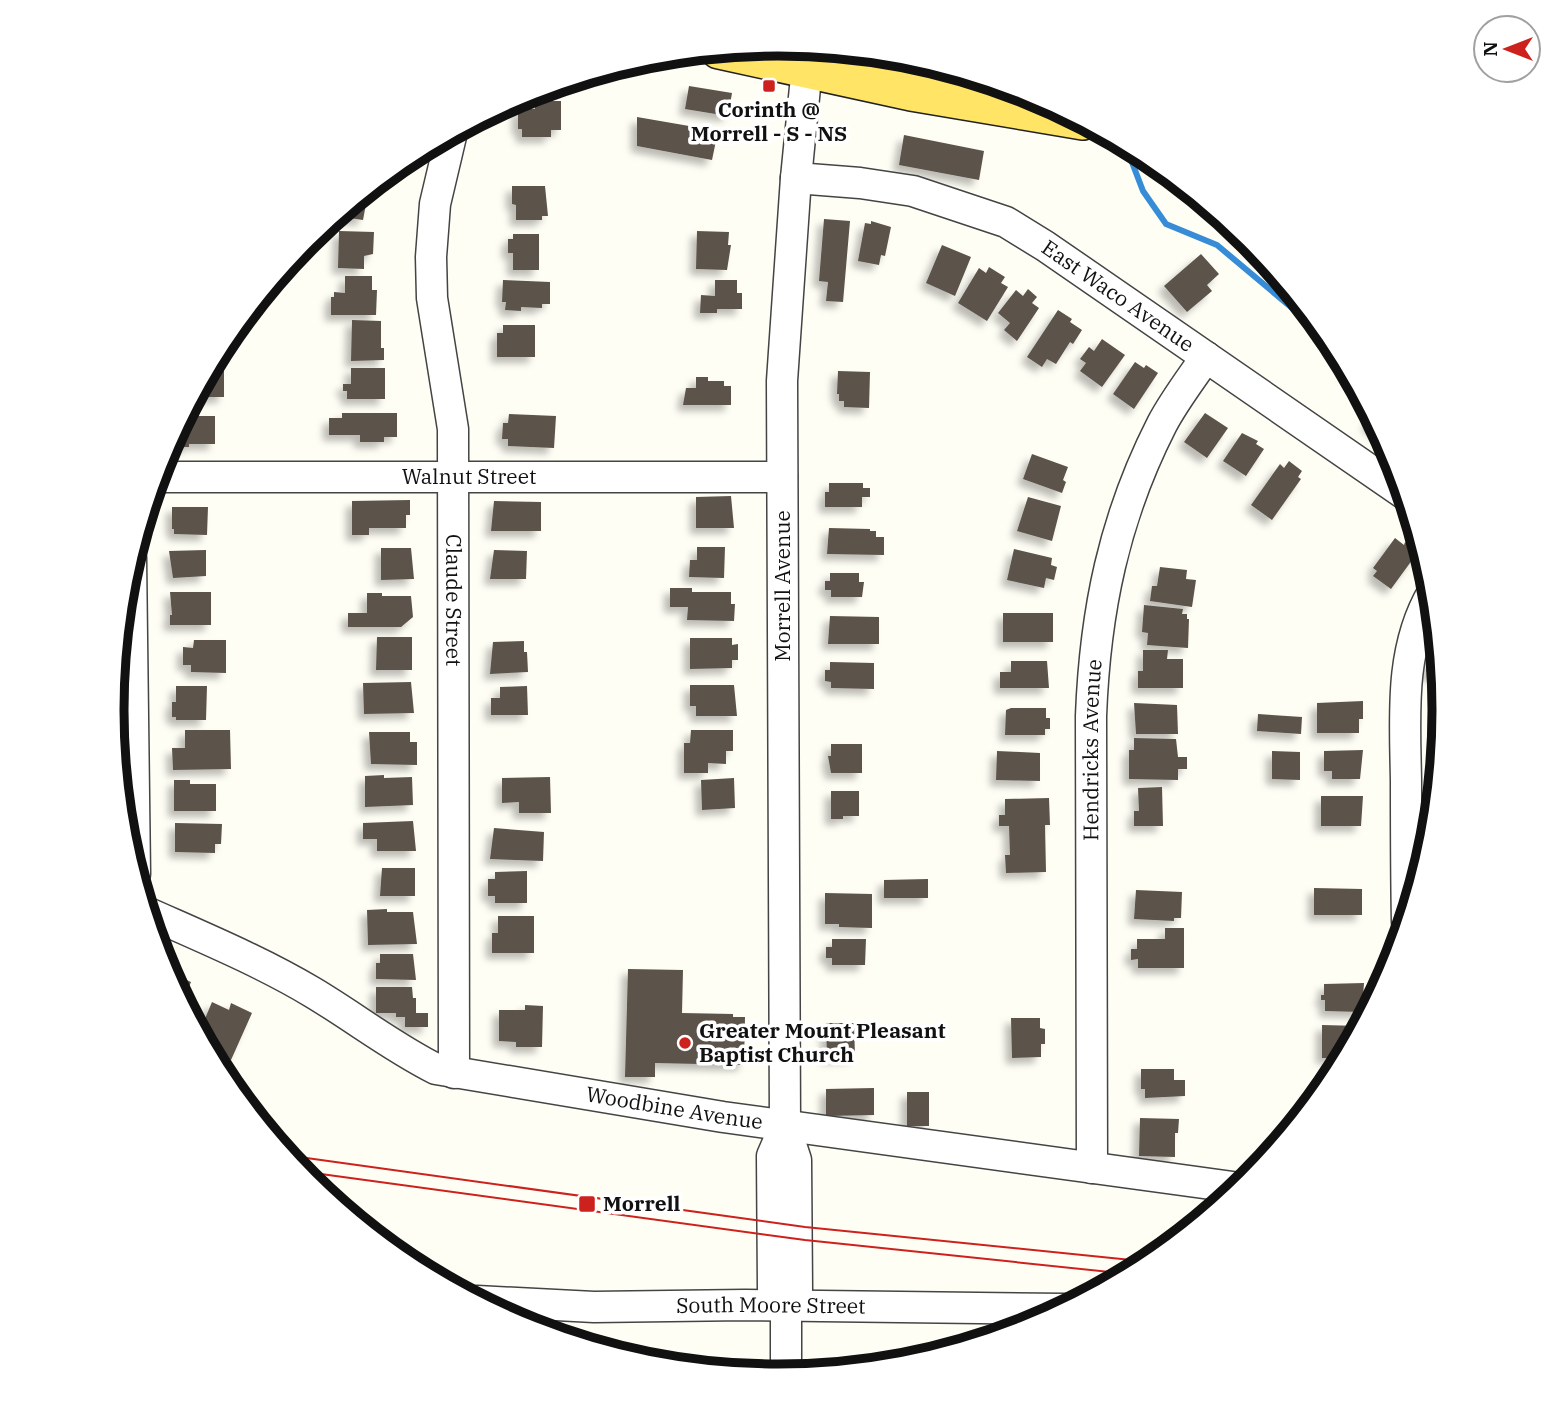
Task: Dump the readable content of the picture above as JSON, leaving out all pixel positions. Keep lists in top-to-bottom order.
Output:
{
  "streets": {
    "street": [
      "East Waco Avenue",
      "Walnut Street",
      "Morrell Avenue",
      "Claude Street",
      "Hendricks Avenue",
      "Woodbine Avenue",
      "South Moore Street"
    ]
  },
  "crossings": [
    ["East Waco Avenue", "Morrell Avenue"],
    ["East Waco Avenue", "Hendricks Avenue"],
    ["Walnut Street", "Morrell Avenue"],
    ["Walnut Street", "Claude Street"],
    ["Morrell Avenue", "Woodbine Avenue"],
    ["Morrell Avenue", "South Moore Street"],
    ["Claude Street", "Woodbine Avenue"],
    ["Hendricks Avenue", "Woodbine Avenue"]
  ],
  "places": {
    "transit": ["Corinth @ Morrell - S - NS", "Morrell"],
    "other": ["Greater Mount Pleasant Baptist Church"]
  },
  "north": "left"
}
